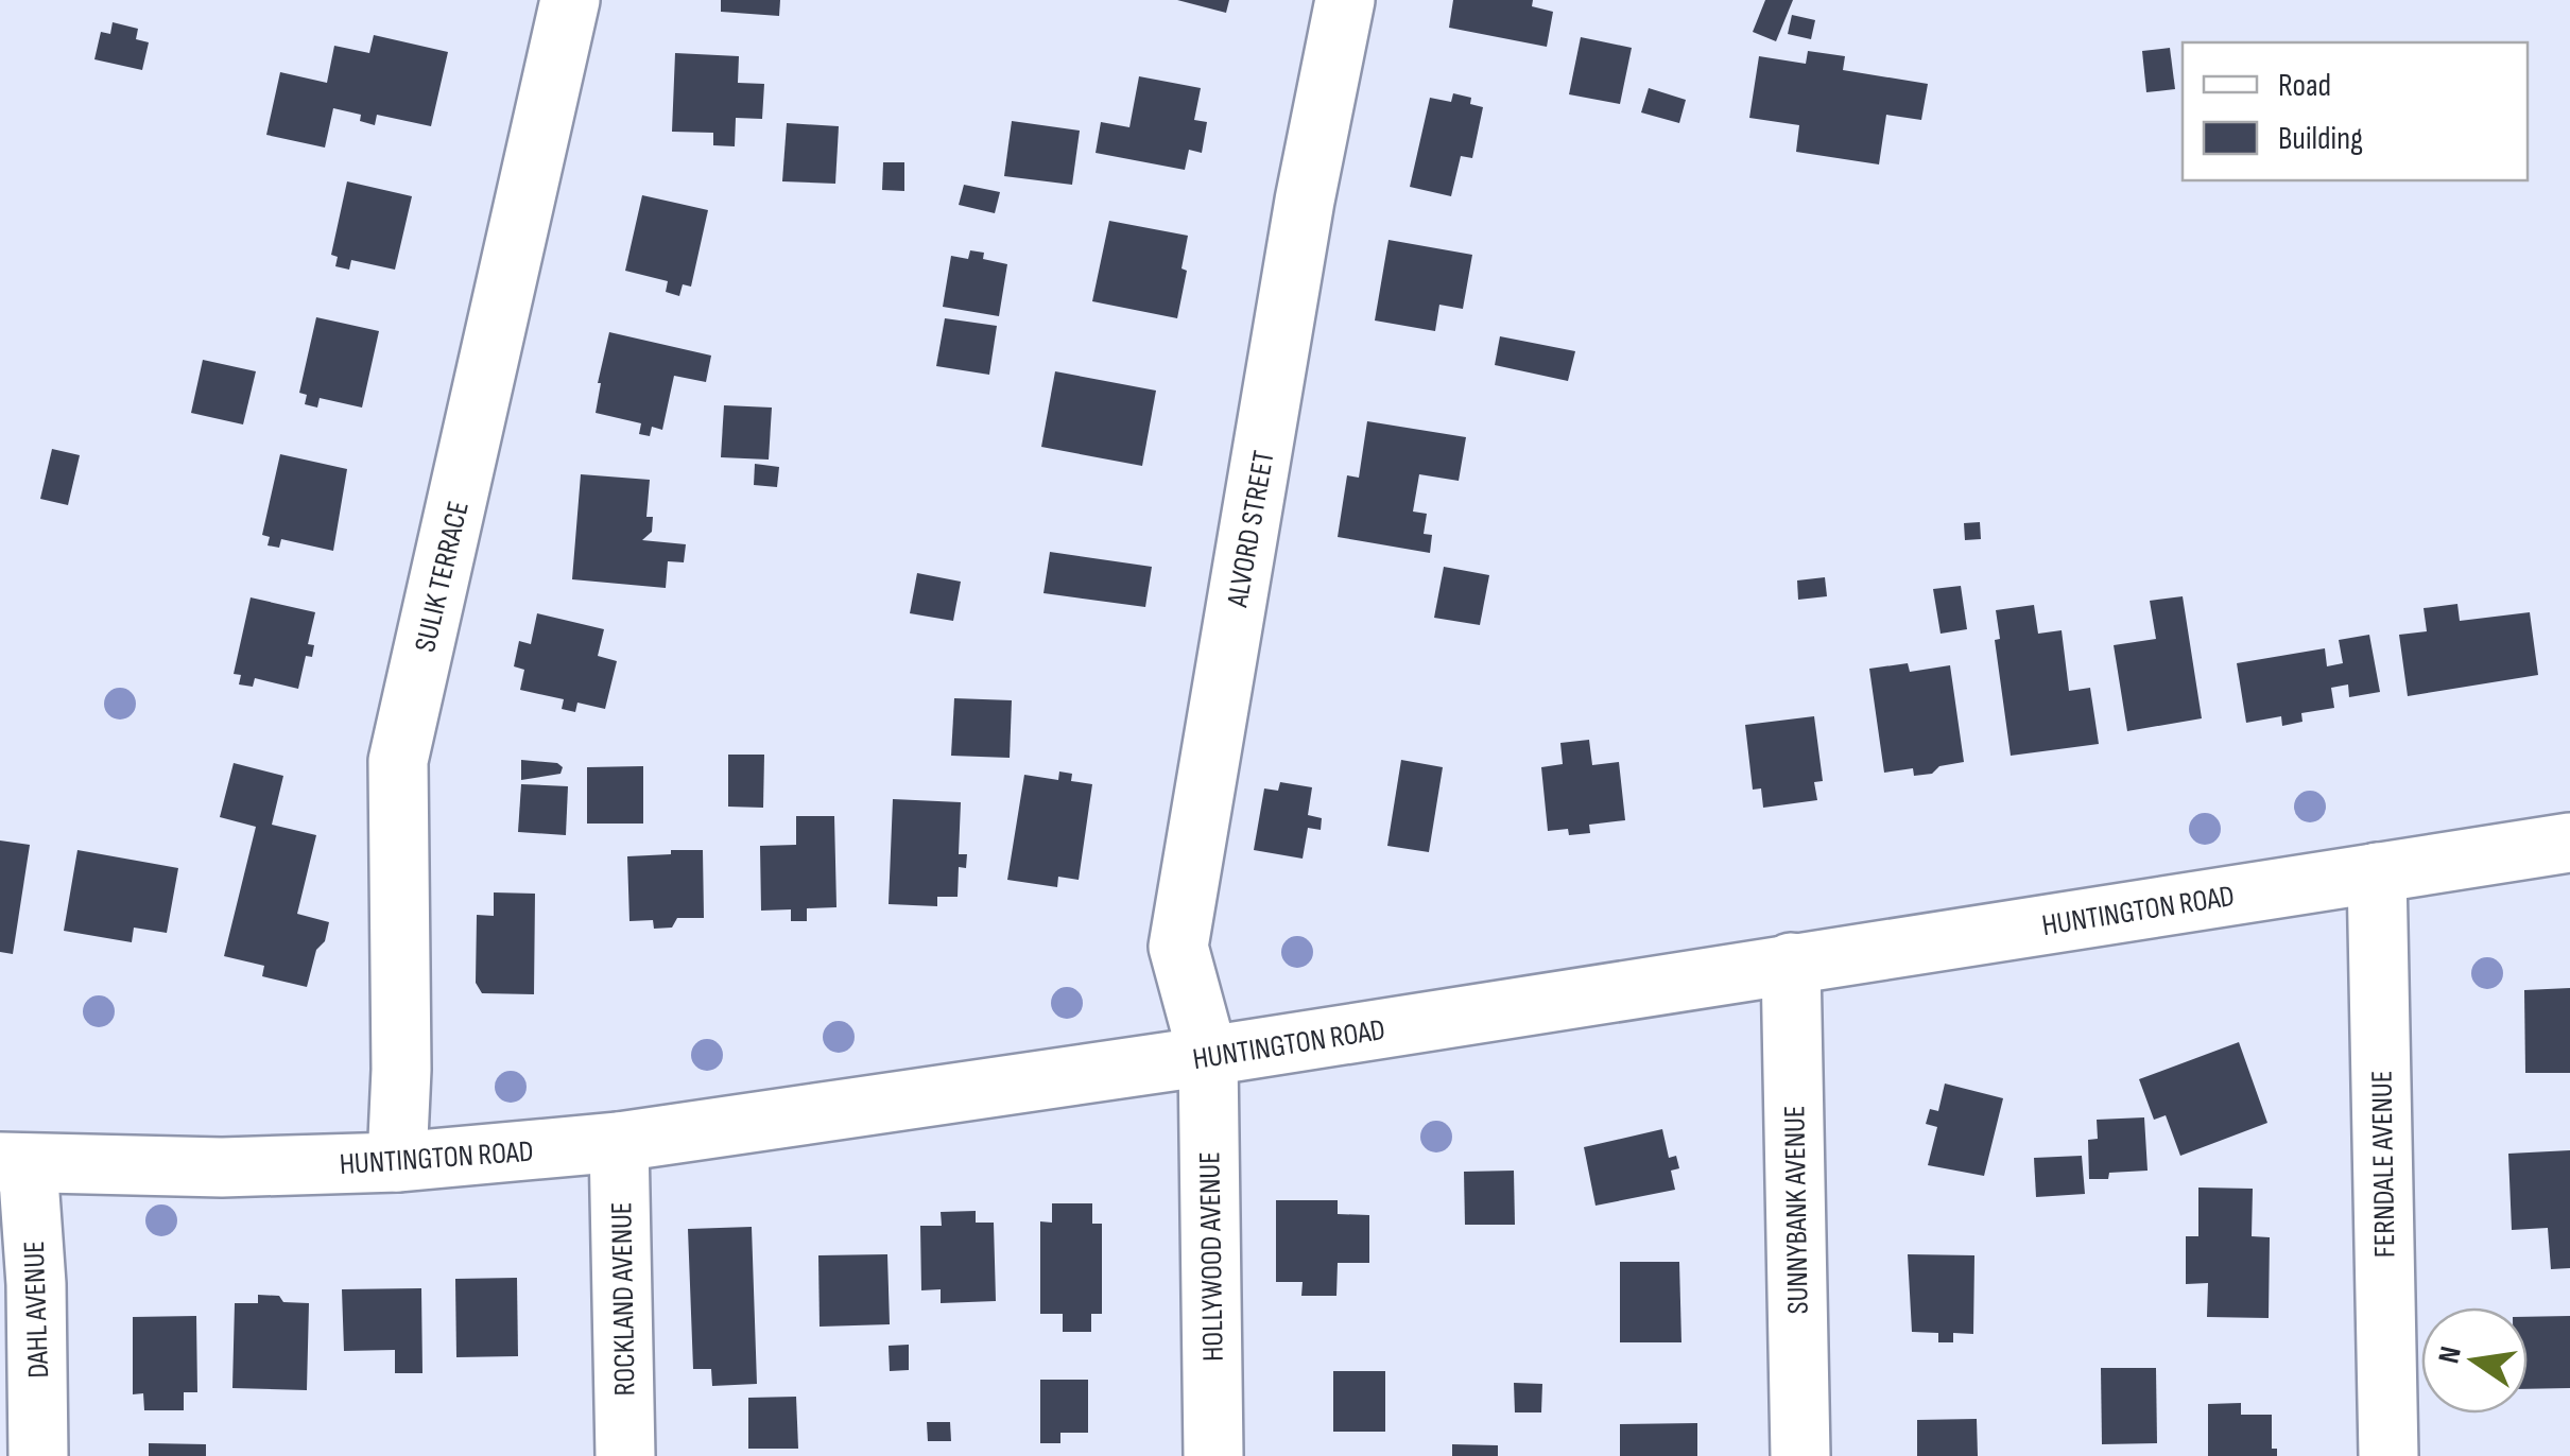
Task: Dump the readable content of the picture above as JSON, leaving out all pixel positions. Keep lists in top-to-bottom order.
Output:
{
  "streets": {
    "street": [
      "ALVORD STREET",
      "SULIK TERRACE",
      "HUNTINGTON ROAD",
      "FERNDALE AVENUE",
      "SUNNYBANK AVENUE",
      "HOLLYWOOD AVENUE",
      "ROCKLAND AVENUE",
      "DAHL AVENUE"
    ]
  },
  "crossings": [
    ["ALVORD STREET", "HUNTINGTON ROAD"],
    ["ALVORD STREET", "HOLLYWOOD AVENUE"],
    ["SULIK TERRACE", "HUNTINGTON ROAD"],
    ["HUNTINGTON ROAD", "FERNDALE AVENUE"],
    ["HUNTINGTON ROAD", "SUNNYBANK AVENUE"],
    ["HUNTINGTON ROAD", "HOLLYWOOD AVENUE"],
    ["HUNTINGTON ROAD", "ROCKLAND AVENUE"],
    ["HUNTINGTON ROAD", "DAHL AVENUE"]
  ],
  "legend": ["Road", "Building"],
  "north": "left"
}
